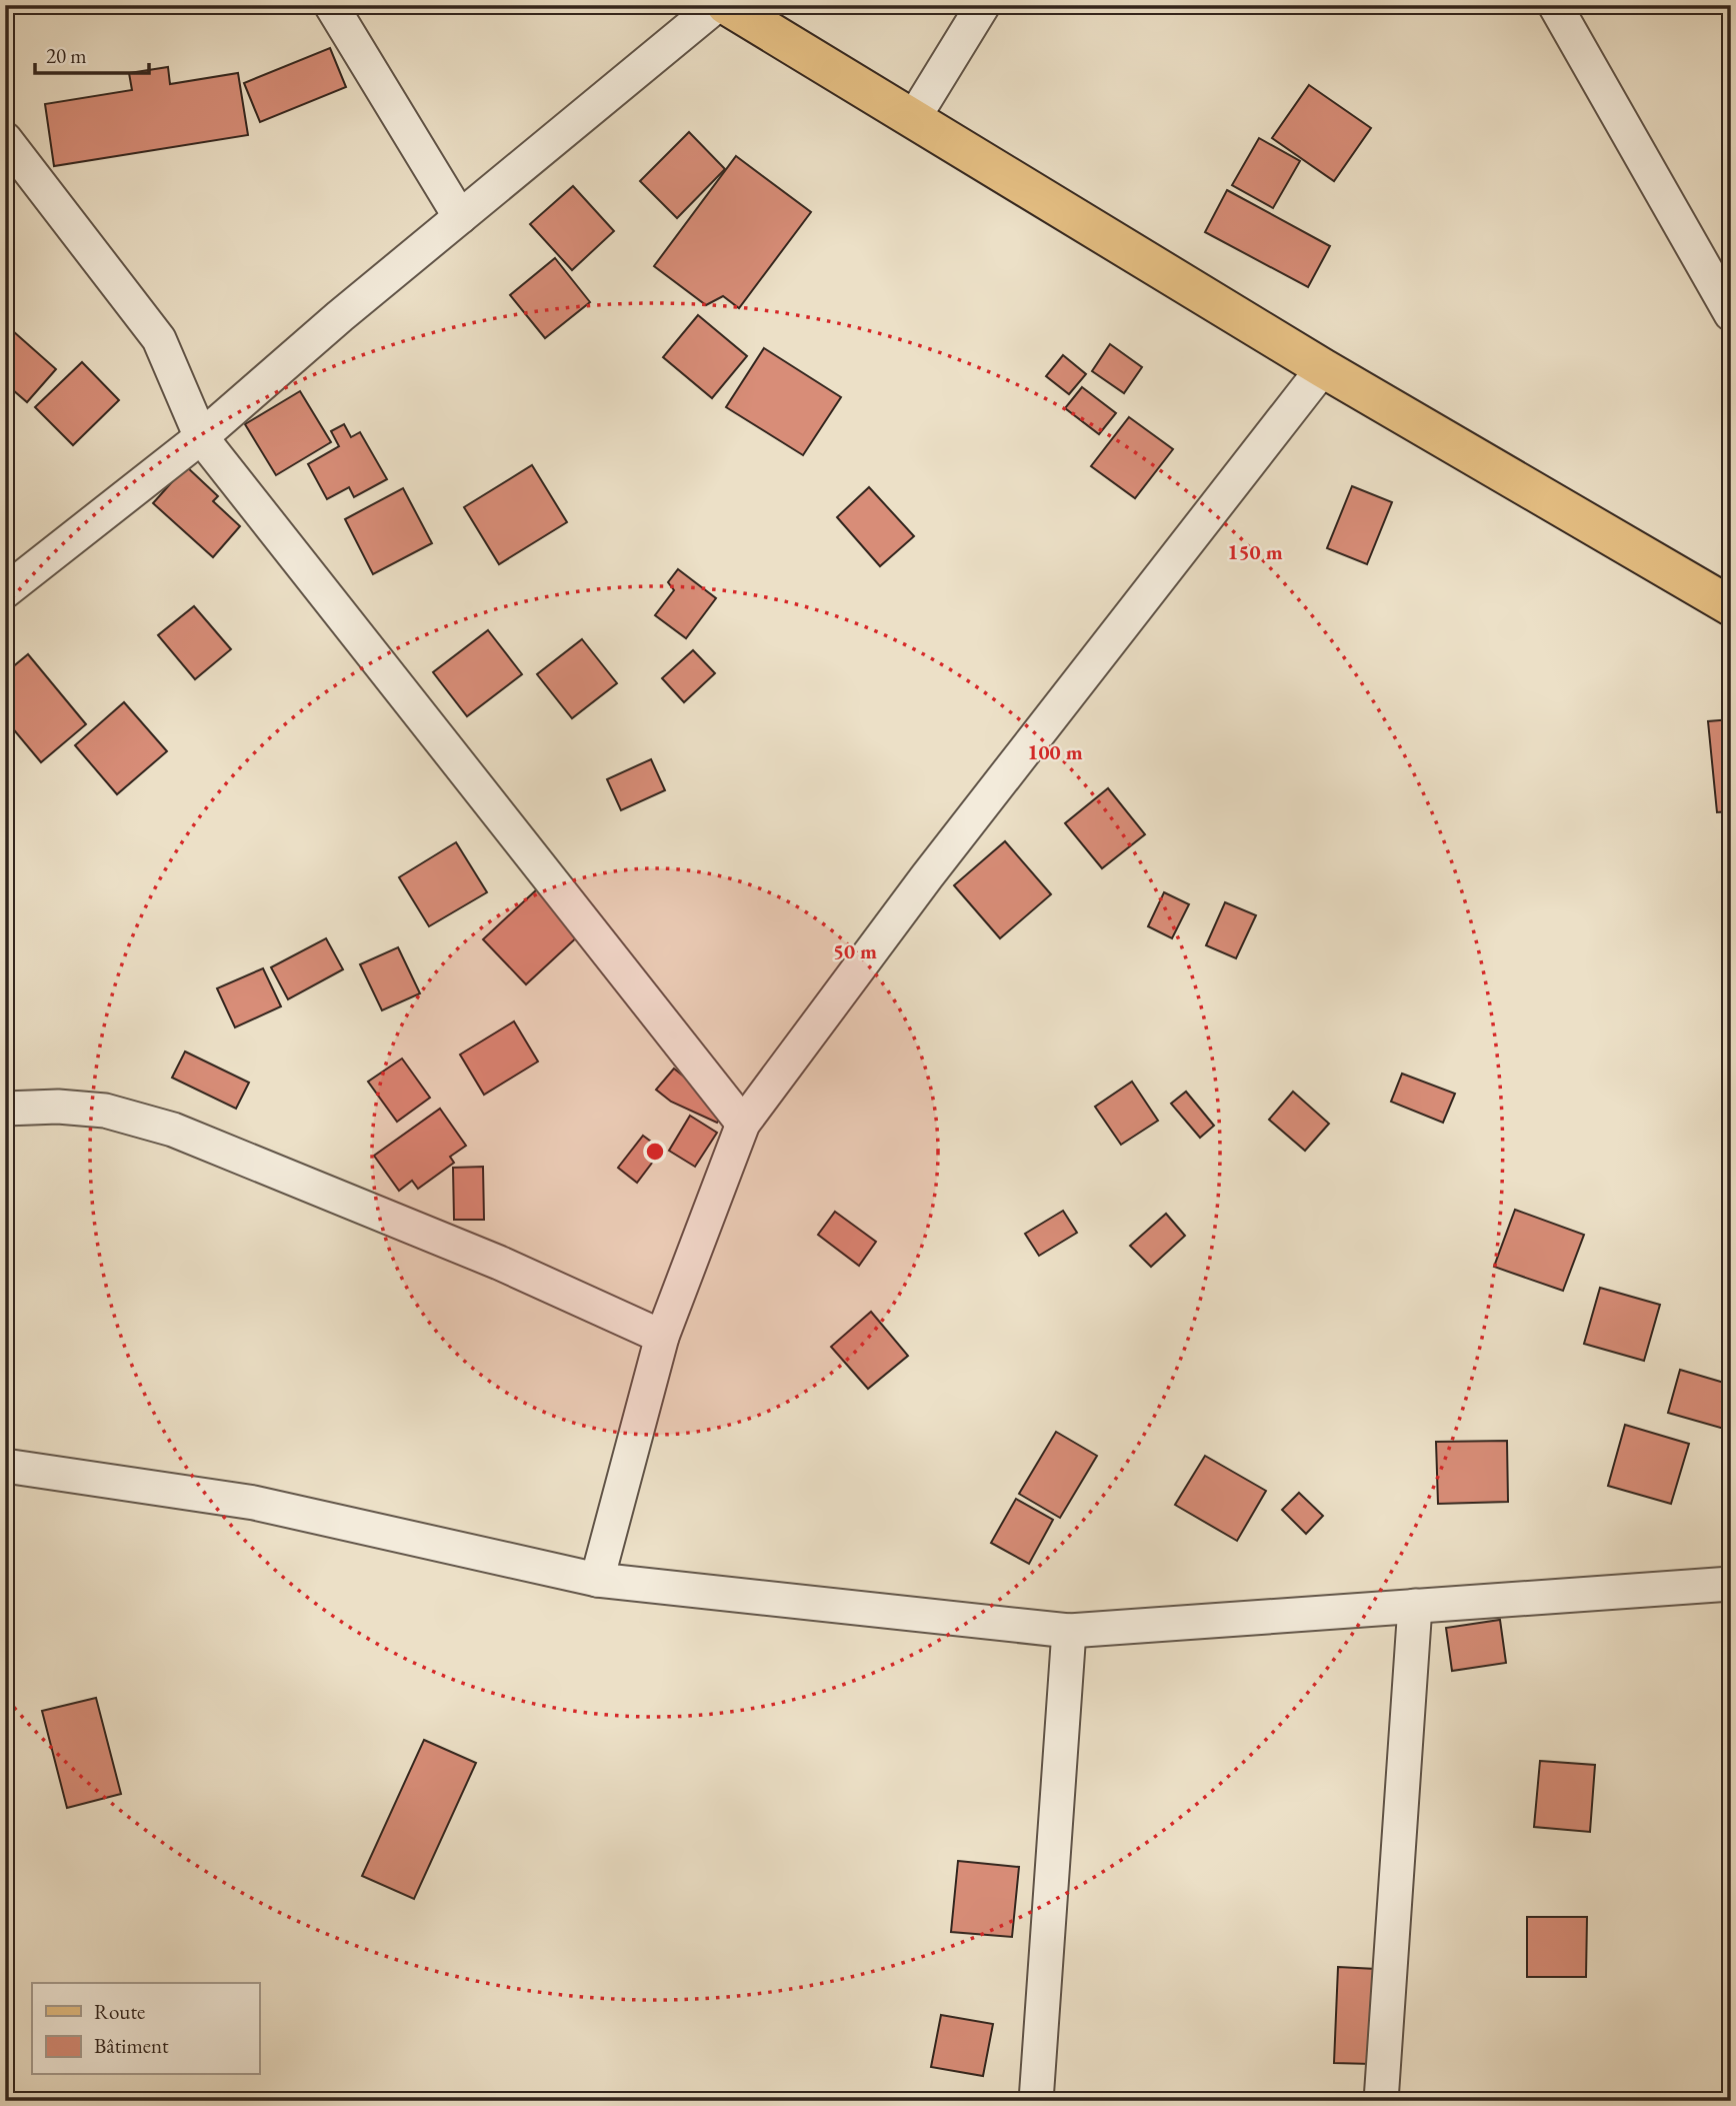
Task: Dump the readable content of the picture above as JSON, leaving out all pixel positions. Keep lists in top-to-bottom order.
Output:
{
  "legend": ["Route", "Bâtiment"],
  "scale_bar": "20 m",
  "rings": ["150 m", "100 m", "50 m"]
}
